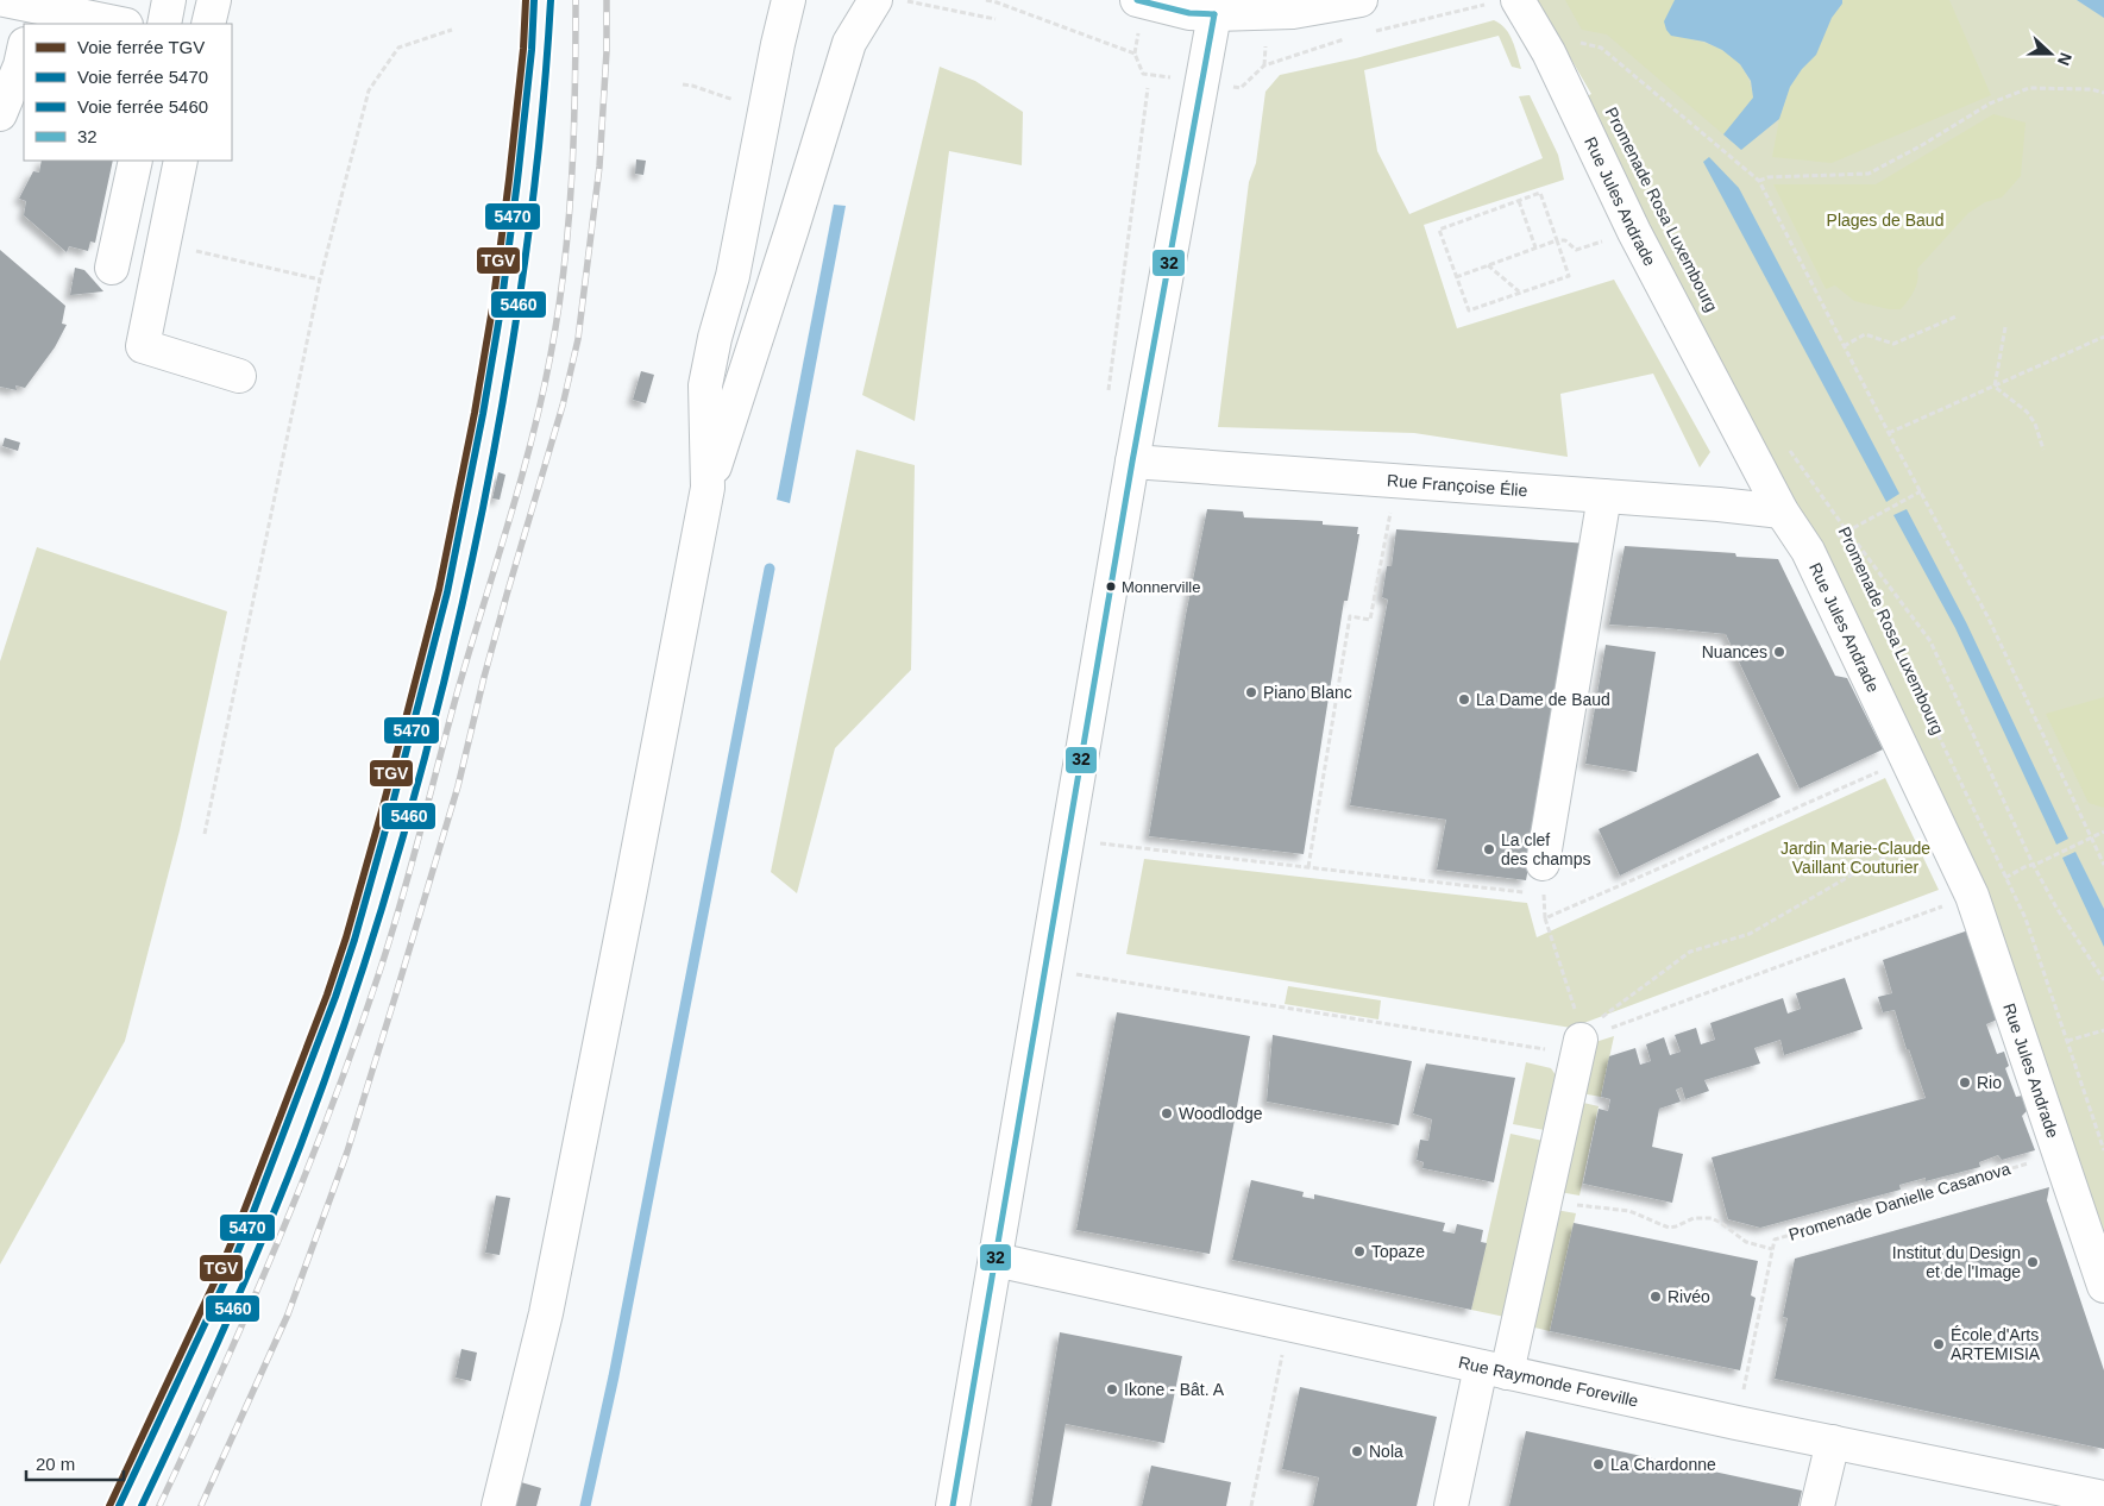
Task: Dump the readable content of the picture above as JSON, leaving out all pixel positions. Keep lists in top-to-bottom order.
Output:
{
  "streets": {
    "street": ["Rue Jules Andrade", "Rue Françoise Élie", "Rue Raymonde Foreville"],
    "path": ["Promenade Rosa Luxembourg", "Promenade Danielle Casanova"]
  },
  "crossings": [
    ["Rue Jules Andrade", "Rue Françoise Élie"],
    ["Rue Jules Andrade", "Promenade Danielle Casanova"],
    ["Promenade Rosa Luxembourg", "Promenade Danielle Casanova"],
    ["Promenade Danielle Casanova", "Rue Raymonde Foreville"]
  ],
  "parks": ["Plages de Baud", "Jardin Marie-Claude Vaillant Couturier"],
  "places": [
    "Monnerville",
    "Nuances",
    "Piano Blanc",
    "La Dame de Baud",
    "La clef des champs",
    "Rio",
    "Woodlodge",
    "Topaze",
    "Institut du Design et de l'Image",
    "Rivéo",
    "École d'Arts ARTEMISIA",
    "Ikone - Bât. A",
    "Nola",
    "La Chardonne"
  ],
  "lines": [
    "rail line TGV",
    "rail line 5470",
    "rail line 5460",
    "transit line 32"
  ],
  "legend": [
    "Voie ferrée TGV",
    "Voie ferrée 5470",
    "Voie ferrée 5460",
    "32"
  ],
  "scale_bar": "20 m",
  "north": "right"
}
